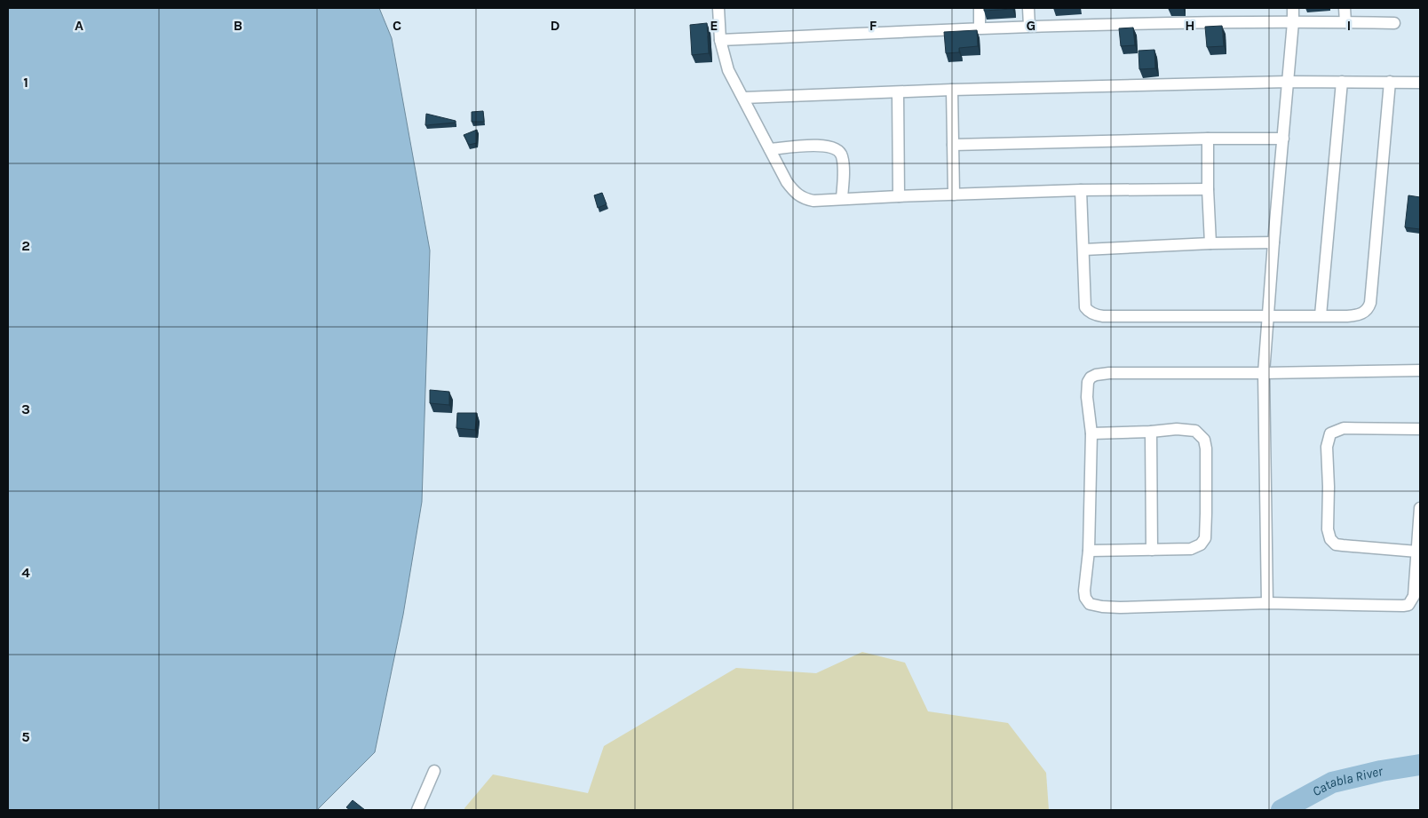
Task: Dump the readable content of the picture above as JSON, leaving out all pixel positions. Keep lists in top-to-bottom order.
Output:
{
  "water": ["Catabla River"],
  "grid": {
    "columns": [
      "A",
      "B",
      "C",
      "D",
      "E",
      "F",
      "G",
      "H",
      "I"
    ],
    "rows": [
      "1",
      "2",
      "3",
      "4",
      "5"
    ]
  }
}
